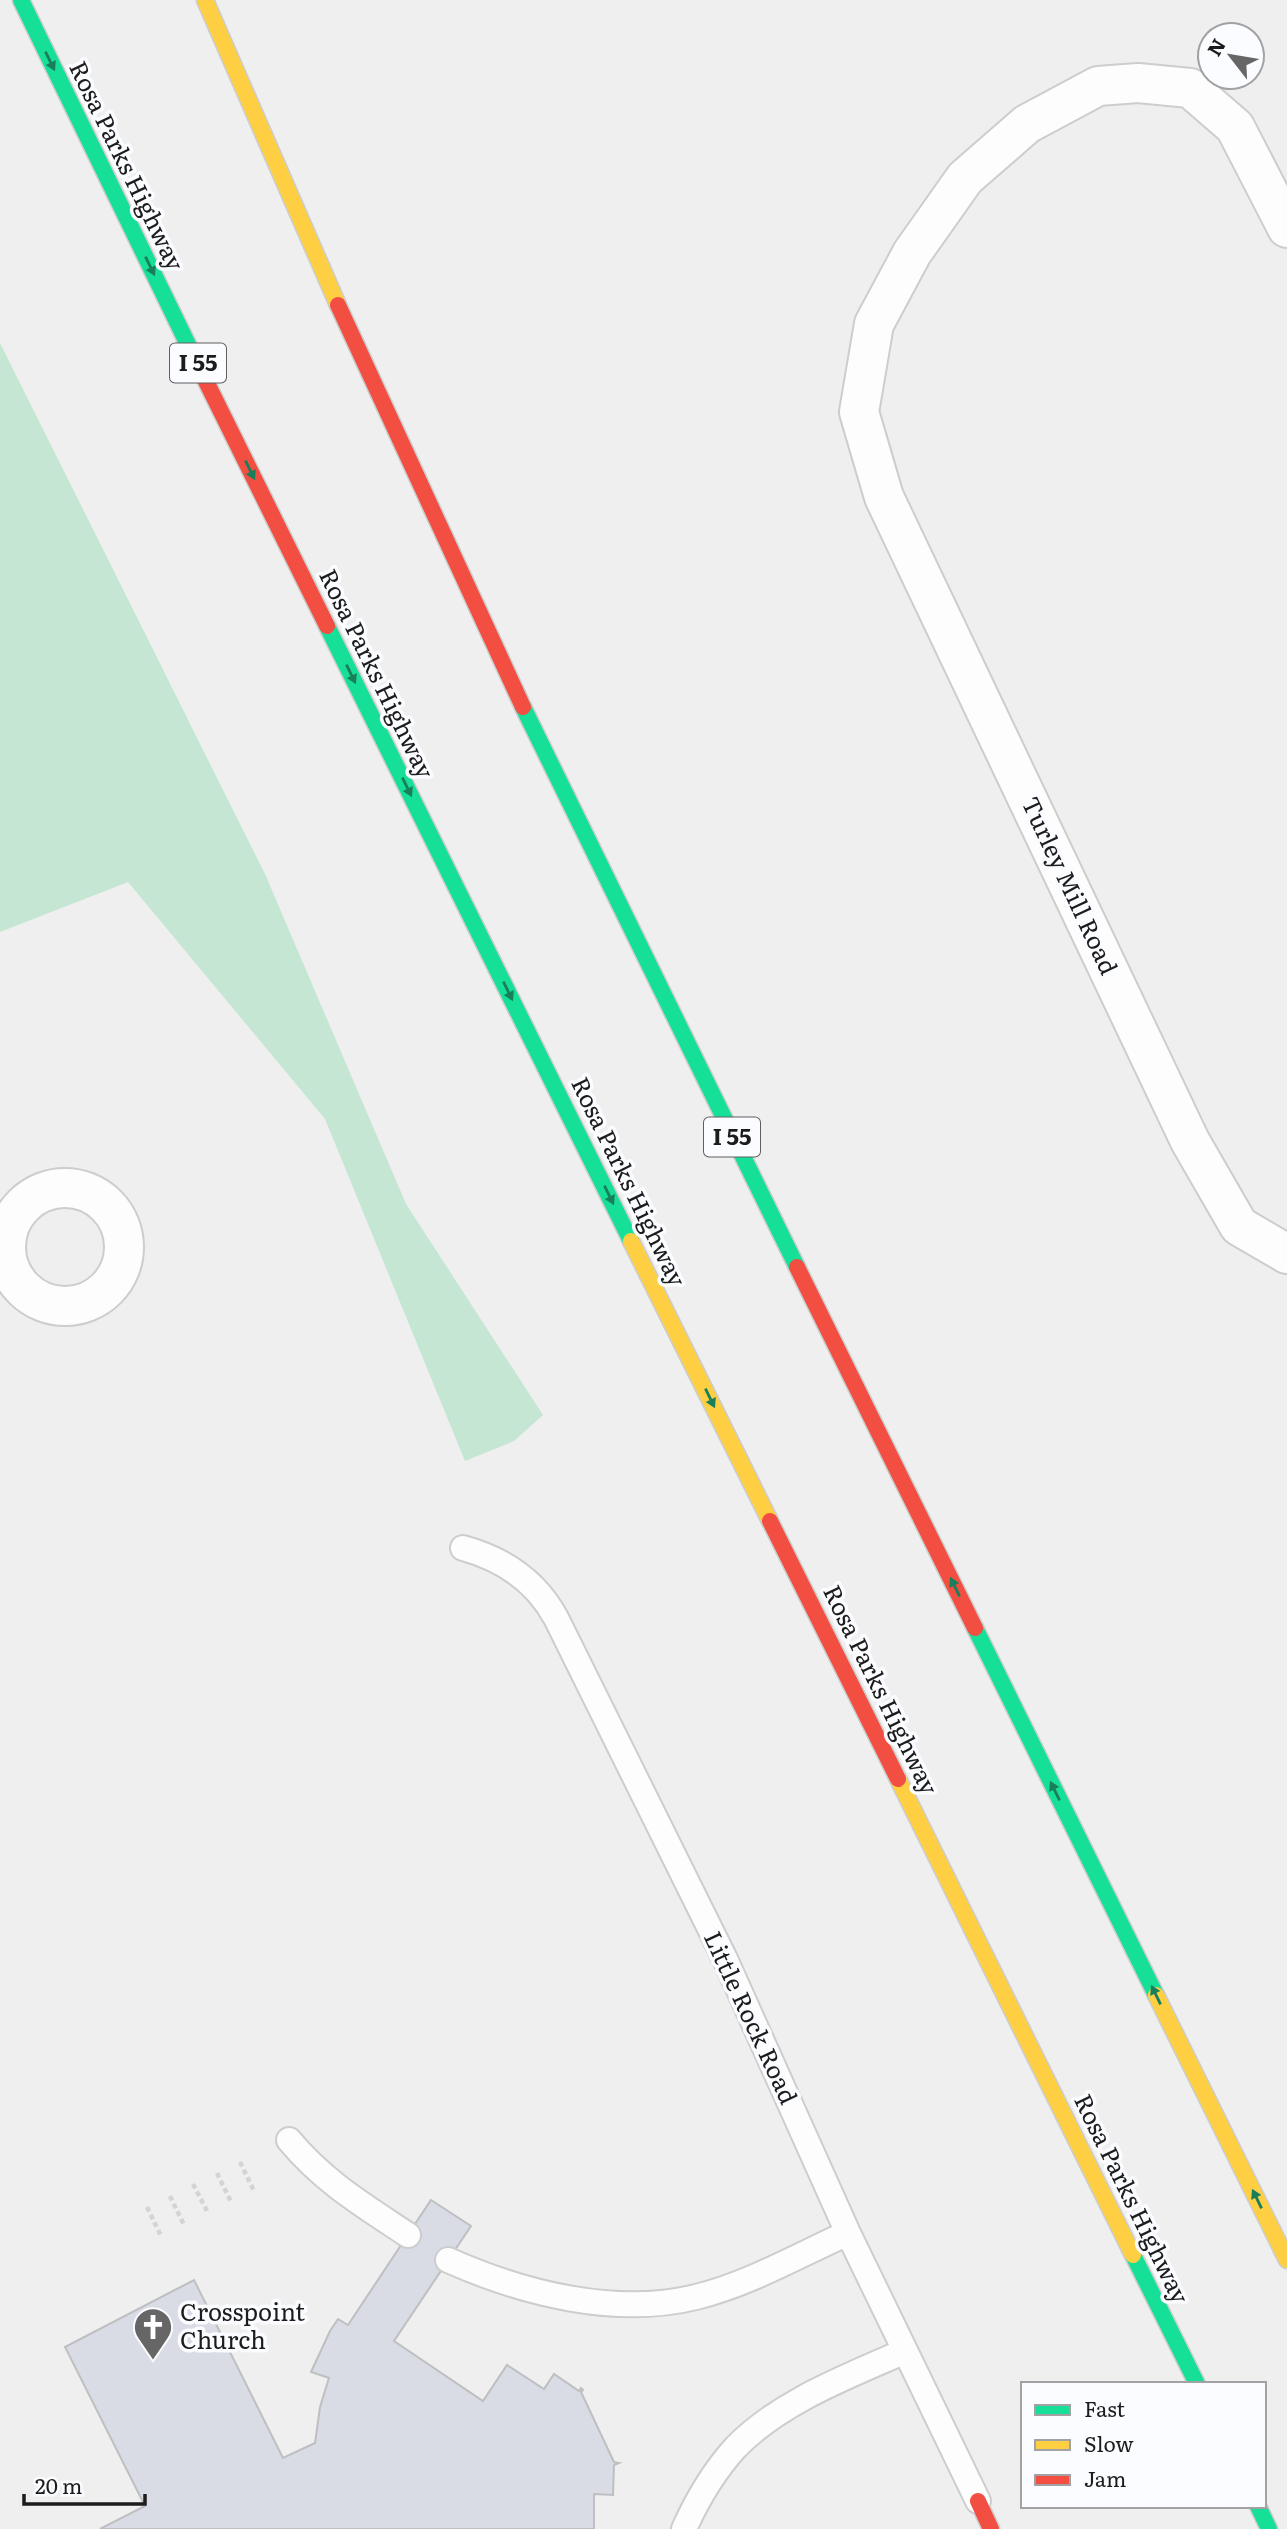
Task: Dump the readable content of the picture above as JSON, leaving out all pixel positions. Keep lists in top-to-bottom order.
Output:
{
  "streets": {
    "main road": ["Rosa Parks Highway", "I 55", "Little Rock Road"],
    "street": ["Turley Mill Road"]
  },
  "places": {
    "church": ["Crosspoint Church"]
  },
  "legend": ["Fast", "Slow", "Jam"],
  "scale_bar": "20 m",
  "north": "top left"
}
